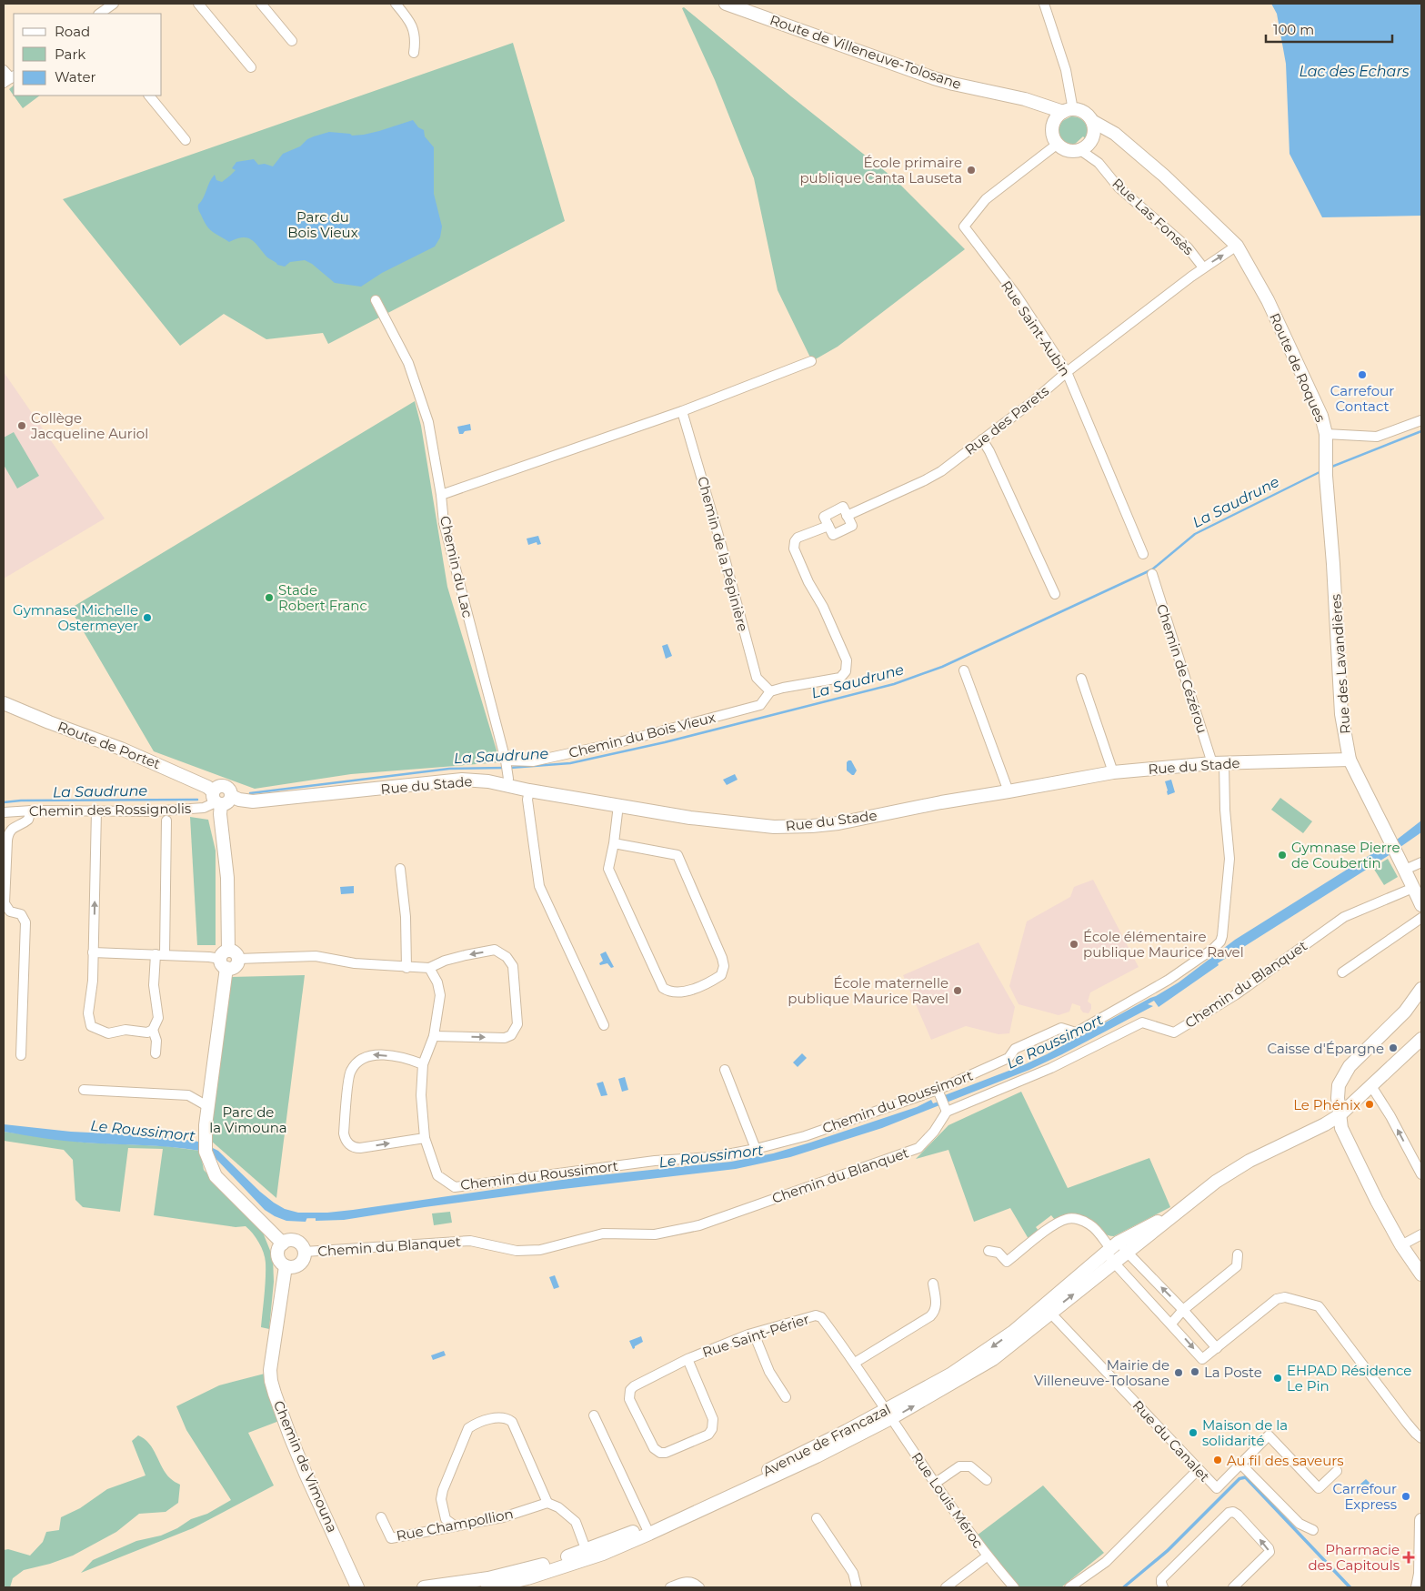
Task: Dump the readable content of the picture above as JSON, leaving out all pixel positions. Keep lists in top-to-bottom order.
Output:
{
  "streets": {
    "street": [
      "Route de Villeneuve-Tolosane",
      "Rue Las Fonsès",
      "Rue Saint-Aubin",
      "Route de Roques",
      "Rue des Parets",
      "Chemin de la Pépinière",
      "Chemin du Lac",
      "Rue des Lavandières",
      "Chemin de Cézérou",
      "Chemin du Bois Vieux",
      "Route de Portet",
      "Rue du Stade",
      "Chemin des Rossignolis",
      "Chemin du Blanquet",
      "Chemin du Roussimort",
      "Rue Saint-Périer",
      "Avenue de Francazal",
      "Rue du Canalet",
      "Chemin de Vimouna",
      "Rue Louis Méroc",
      "Rue Champollion"
    ]
  },
  "crossings": [
    ["Route de Villeneuve-Tolosane", "Rue Las Fonsès"],
    ["Route de Villeneuve-Tolosane", "Rue Saint-Aubin"],
    ["Rue Las Fonsès", "Rue Saint-Aubin"],
    ["Rue Las Fonsès", "Rue des Parets"],
    ["Rue Saint-Aubin", "Rue des Parets"],
    ["Route de Roques", "Rue des Parets"],
    ["Route de Roques", "Rue des Lavandières"],
    ["Chemin de la Pépinière", "Chemin du Bois Vieux"],
    ["Chemin du Lac", "Chemin du Bois Vieux"],
    ["Chemin du Lac", "Rue du Stade"],
    ["Rue des Lavandières", "Rue du Stade"],
    ["Rue des Lavandières", "Chemin du Blanquet"],
    ["Chemin de Cézérou", "Rue du Stade"],
    ["Chemin de Cézérou", "Chemin du Roussimort"],
    ["Route de Portet", "Rue du Stade"],
    ["Route de Portet", "Chemin des Rossignolis"],
    ["Rue du Stade", "Chemin des Rossignolis"],
    ["Rue du Stade", "Chemin du Roussimort"],
    ["Chemin du Blanquet", "Chemin de Vimouna"],
    ["Rue Saint-Périer", "Avenue de Francazal"],
    ["Rue Saint-Périer", "Rue Louis Méroc"],
    ["Avenue de Francazal", "Rue du Canalet"],
    ["Avenue de Francazal", "Rue Louis Méroc"]
  ],
  "water": ["Lac des Echars", "La Saudrune", "Le Roussimort"],
  "parks": ["Parc du Bois Vieux", "Parc de la Vimouna"],
  "places": {
    "other": [
      "École primaire publique Canta Lauseta",
      "Carrefour Contact",
      "Collège Jacqueline Auriol",
      "Stade Robert Franc",
      "Gymnase Michelle Ostermeyer",
      "Gymnase Pierre de Coubertin",
      "École élémentaire publique Maurice Ravel",
      "École maternelle publique Maurice Ravel",
      "Caisse d'Épargne",
      "Le Phénix",
      "La Poste",
      "Mairie de Villeneuve-Tolosane",
      "EHPAD Résidence Le Pin",
      "Maison de la solidarité",
      "Au fil des saveurs",
      "Carrefour Express"
    ],
    "health": ["Pharmacie des Capitouls"]
  },
  "legend": ["Road", "Park", "Water"],
  "scale_bar": "100 m"
}
